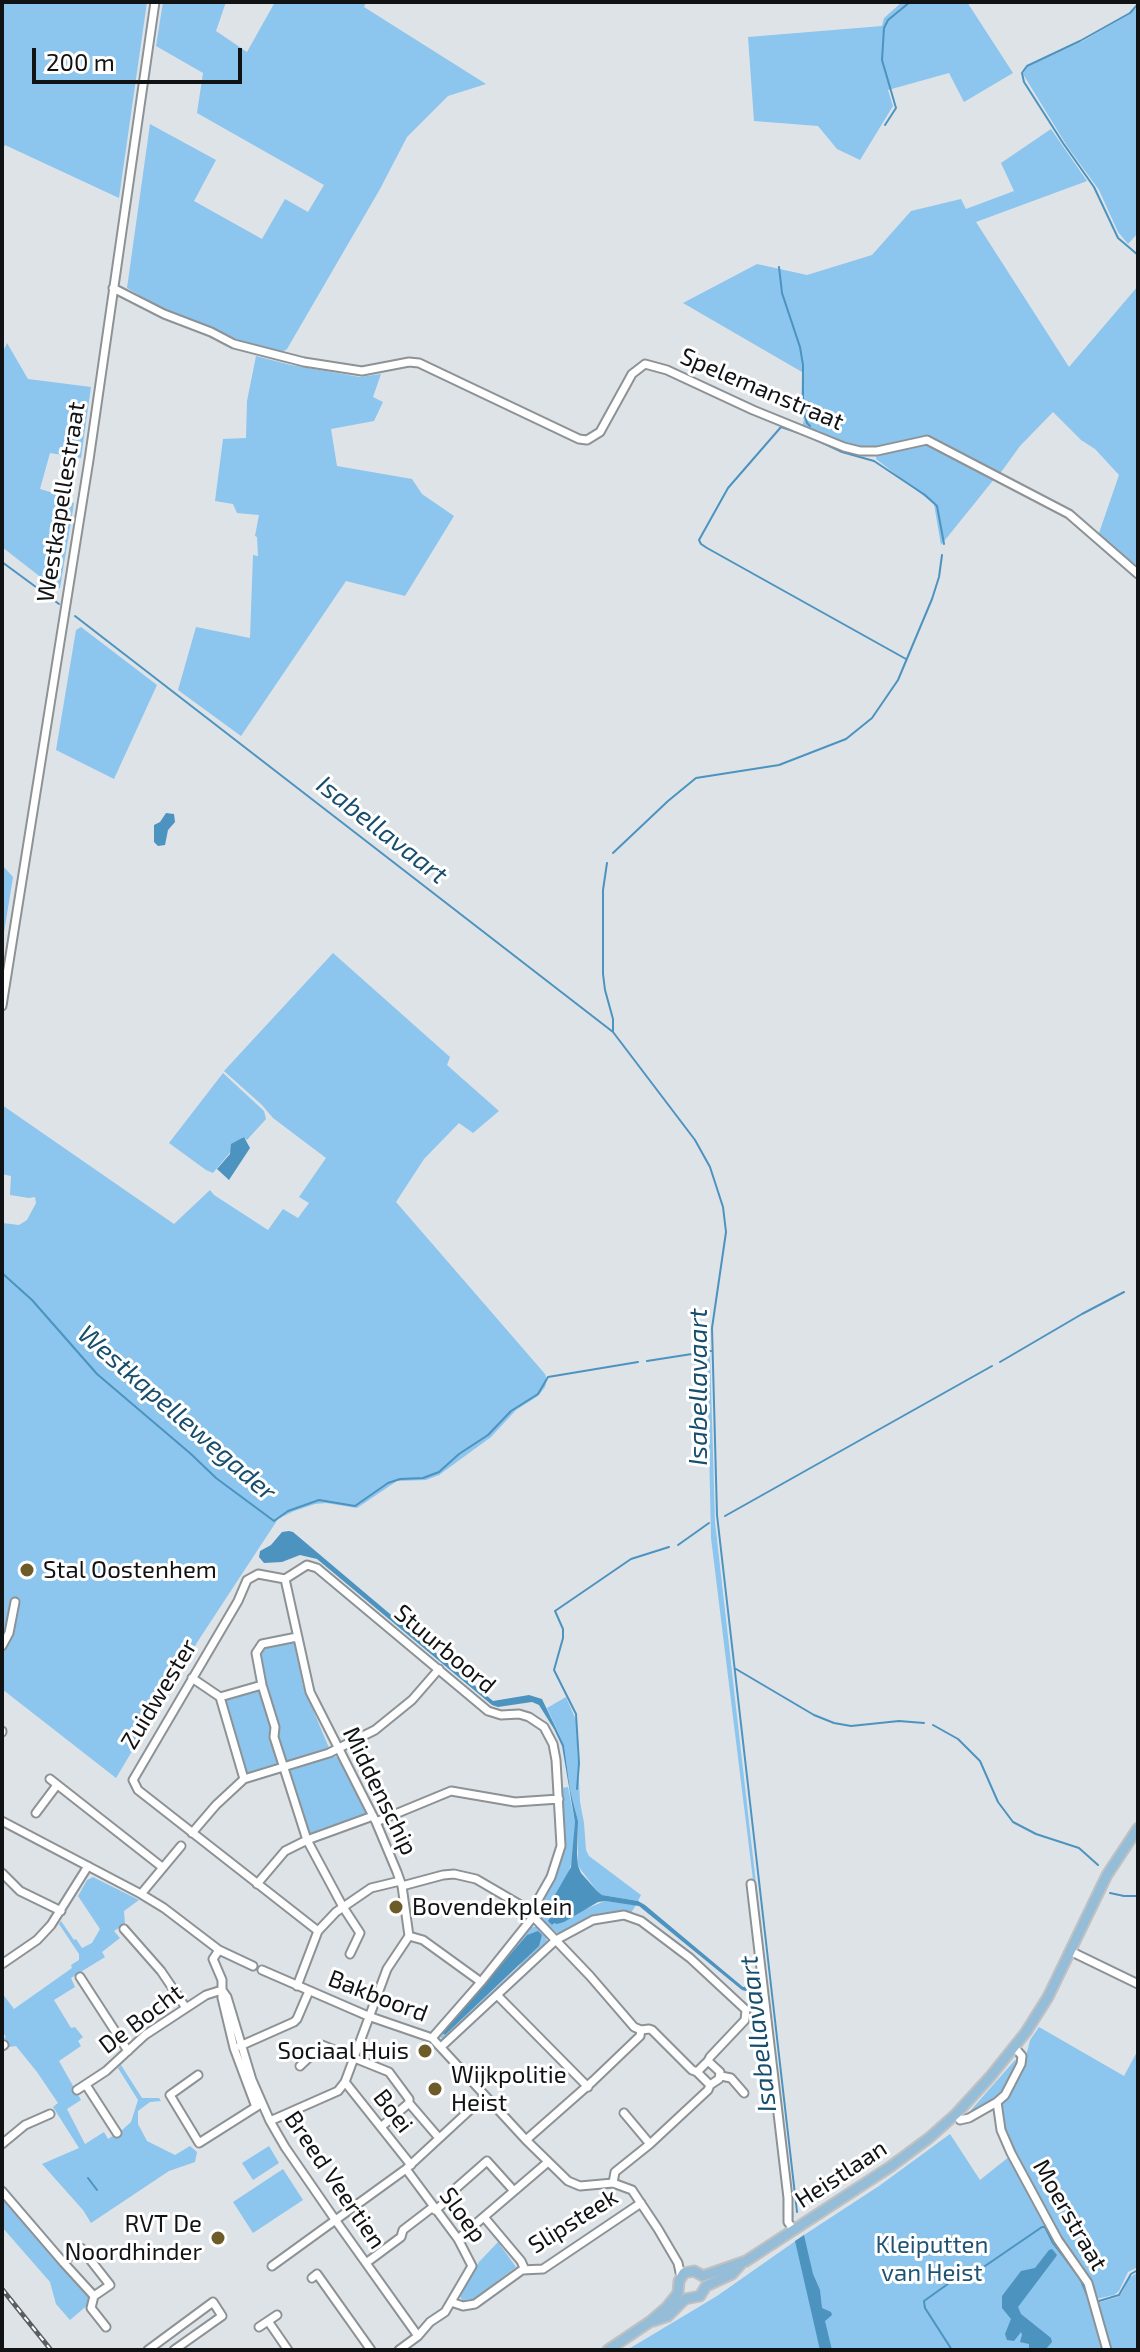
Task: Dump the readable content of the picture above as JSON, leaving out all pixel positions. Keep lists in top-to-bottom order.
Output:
{
  "streets": {
    "main road": ["Heistlaan"],
    "street": [
      "Spelemanstraat",
      "Westkapellestraat",
      "Stuurboord",
      "Zuidwester",
      "Middenschip",
      "Bakboord",
      "De Bocht",
      "Boei",
      "Breed Veertien",
      "Sloep",
      "Moerstraat",
      "Slipsteek"
    ]
  },
  "crossings": [
    ["Spelemanstraat", "Westkapellestraat"],
    ["Stuurboord", "Zuidwester"],
    ["Stuurboord", "Middenschip"],
    ["Stuurboord", "Bakboord"],
    ["Zuidwester", "Middenschip"],
    ["De Bocht", "Breed Veertien"],
    ["Boei", "Sloep"],
    ["Heistlaan", "Moerstraat"],
    ["Breed Veertien", "Sloep"],
    ["Sloep", "Slipsteek"]
  ],
  "water": ["Isabellavaart", "Westkapellewegader"],
  "parks": ["Kleiputten van Heist"],
  "places": [
    "Stal Oostenhem",
    "Bovendekplein",
    "Sociaal Huis",
    "Wijkpolitie Heist",
    "RVT De Noordhinder"
  ],
  "scale_bar": "200 m"
}
